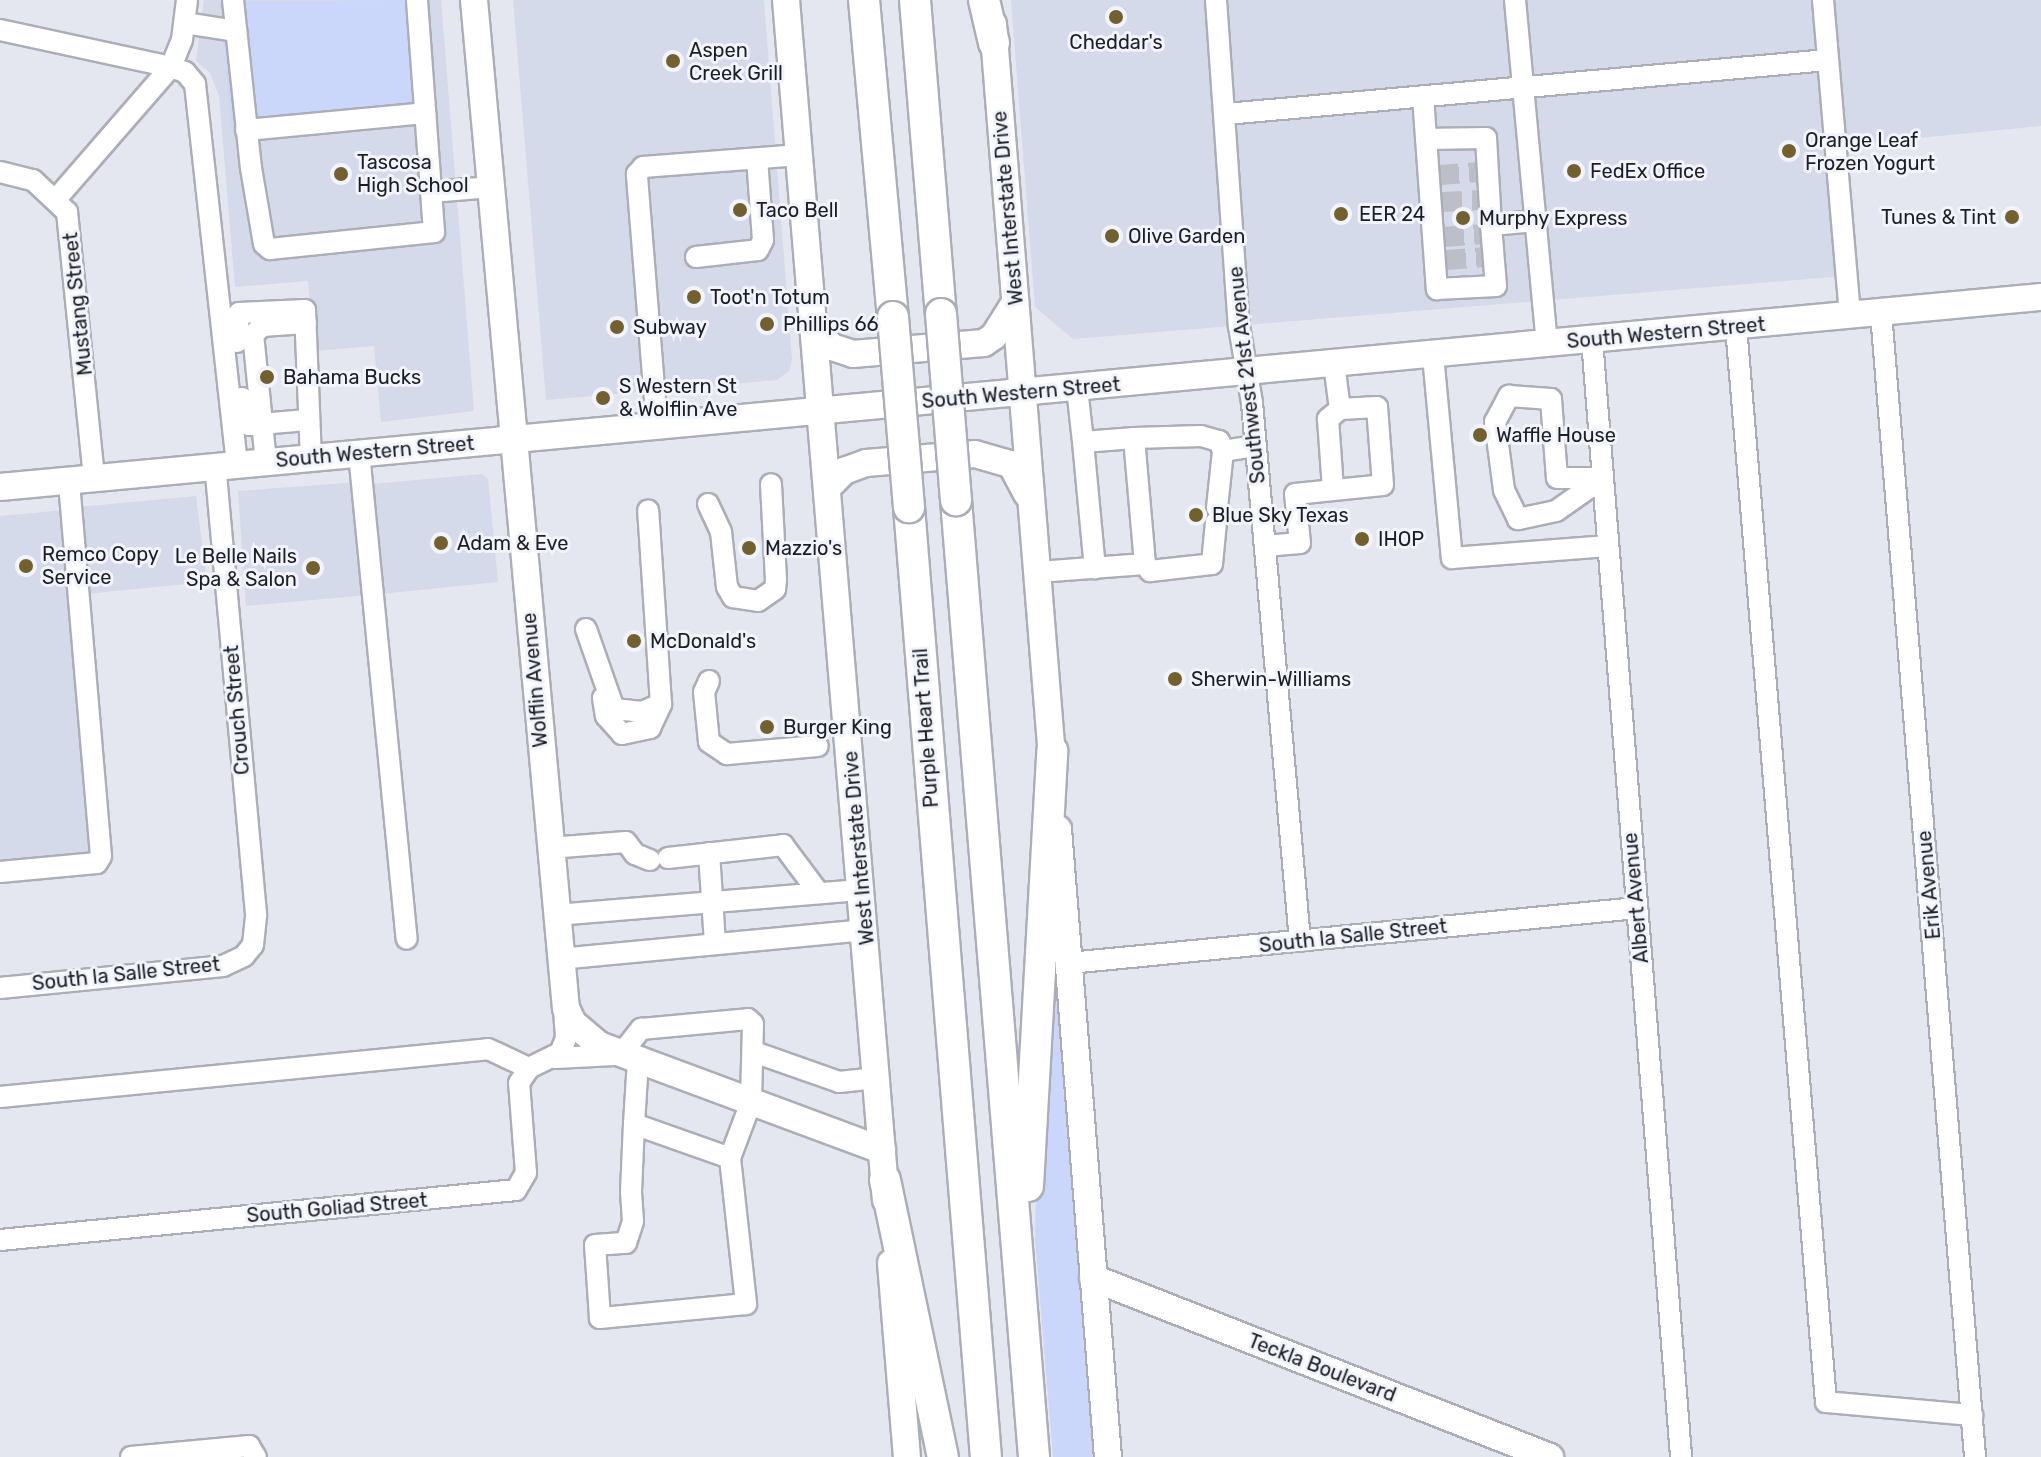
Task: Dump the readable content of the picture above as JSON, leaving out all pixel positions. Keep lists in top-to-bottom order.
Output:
{
  "streets": {
    "highway": ["Purple Heart Trail"],
    "main road": [
      "West Interstate Drive",
      "South Western Street",
      "Wolflin Avenue",
      "Teckla Boulevard"
    ],
    "street": [
      "Mustang Street",
      "Southwest 21st Avenue",
      "Crouch Street",
      "Erik Avenue",
      "Albert Avenue",
      "South la Salle Street",
      "South Goliad Street"
    ]
  },
  "crossings": [
    ["West Interstate Drive", "South Western Street"],
    ["West Interstate Drive", "Wolflin Avenue"],
    ["West Interstate Drive", "South la Salle Street"],
    ["West Interstate Drive", "Teckla Boulevard"],
    ["Mustang Street", "South Western Street"],
    ["South Western Street", "Southwest 21st Avenue"],
    ["South Western Street", "Wolflin Avenue"],
    ["South Western Street", "Crouch Street"],
    ["South Western Street", "Erik Avenue"],
    ["South Western Street", "Albert Avenue"],
    ["Southwest 21st Avenue", "South la Salle Street"],
    ["Crouch Street", "South la Salle Street"],
    ["Albert Avenue", "South la Salle Street"]
  ],
  "places": [
    "Cheddar's",
    "Aspen Creek Grill",
    "Orange Leaf Frozen Yogurt",
    "FedEx Office",
    "Tascosa High School",
    "Taco Bell",
    "EER 24",
    "Tunes & Tint",
    "Murphy Express",
    "Olive Garden",
    "Toot'n Totum",
    "Phillips 66",
    "Subway",
    "Bahama Bucks",
    "S Western St & Wolflin Ave",
    "Waffle House",
    "Blue Sky Texas",
    "IHOP",
    "Adam & Eve",
    "Mazzio's",
    "Remco Copy Service",
    "Le Belle Nails Spa & Salon",
    "McDonald's",
    "Sherwin-Williams",
    "Burger King"
  ]
}
